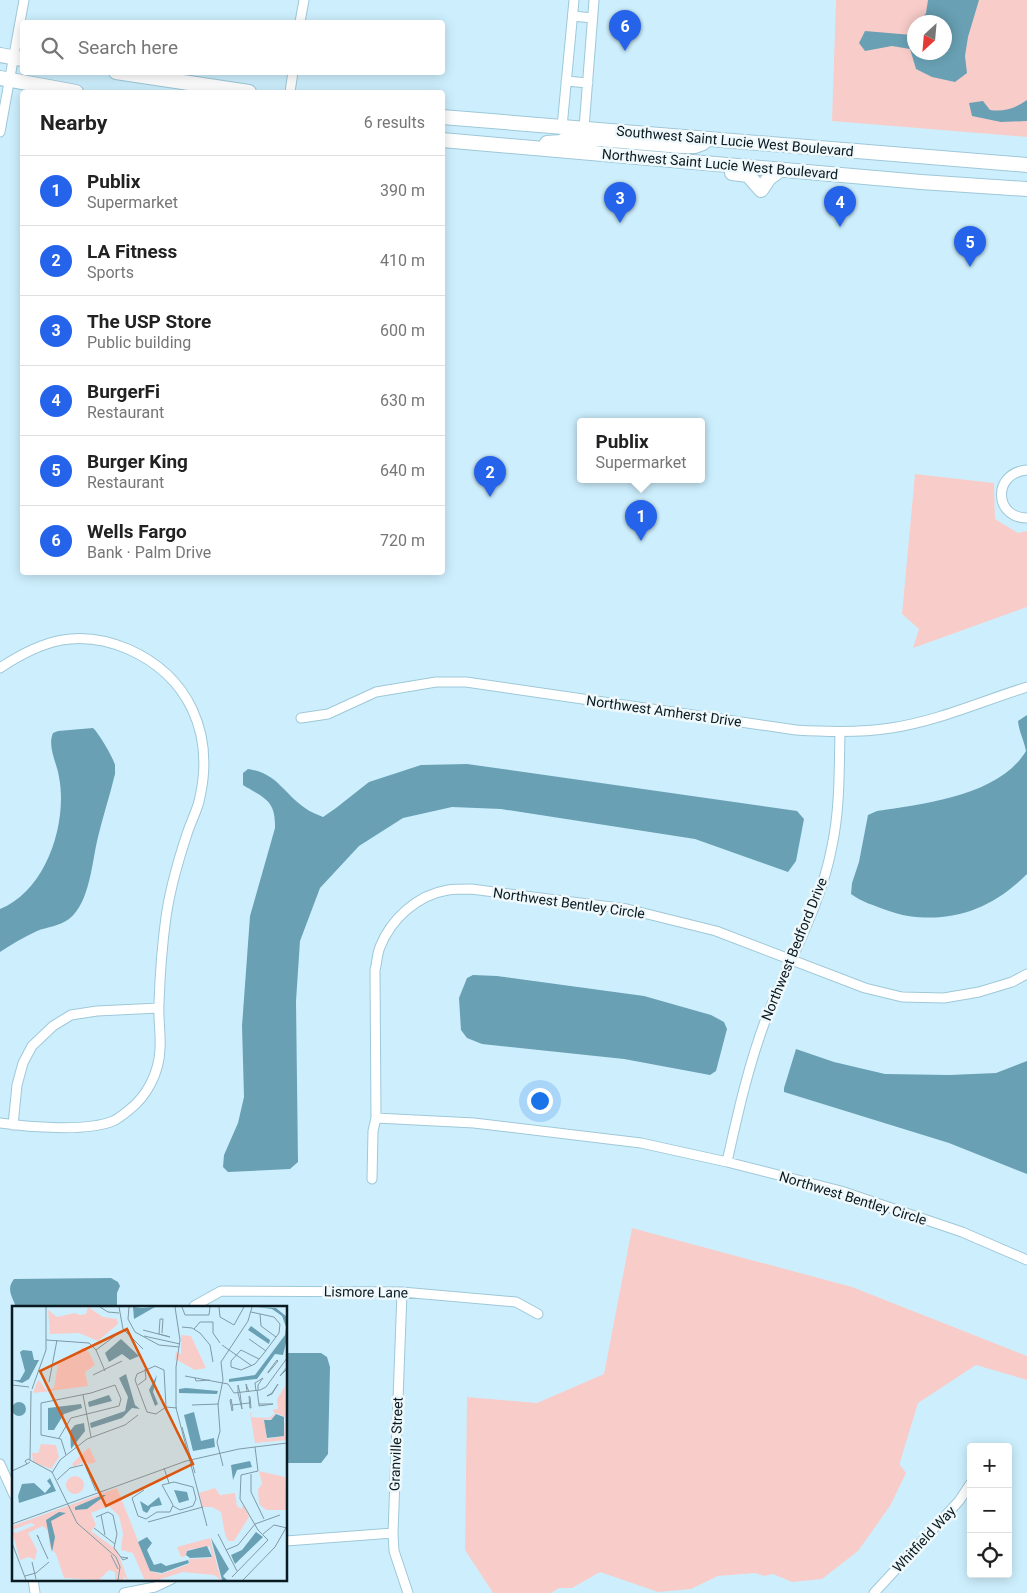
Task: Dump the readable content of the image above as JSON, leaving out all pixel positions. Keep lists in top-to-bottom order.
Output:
{
  "streets": {
    "main road": ["Southwest Saint Lucie West Boulevard", "Northwest Saint Lucie West Boulevard"],
    "street": [
      "Northwest Amherst Drive",
      "Northwest Bentley Circle",
      "Northwest Bedford Drive",
      "Lismore Lane",
      "Granville Street",
      "Whitfield Way"
    ]
  },
  "crossings": [
    ["Northwest Amherst Drive", "Northwest Bedford Drive"],
    ["Northwest Bentley Circle", "Northwest Bedford Drive"],
    ["Lismore Lane", "Granville Street"]
  ],
  "north": "bottom left",
  "page": {
    "pins": [
      "6",
      "3",
      "4",
      "5",
      "2",
      "1"
    ],
    "search": "Search here",
    "heading": ["Nearby", "6 results"],
    "list": [
      {
        "mark": "1",
        "name": "Publix",
        "note": "Supermarket",
        "value": "390 m"
      },
      {
        "mark": "2",
        "name": "LA Fitness",
        "note": "Sports",
        "value": "410 m"
      },
      {
        "mark": "3",
        "name": "The USP Store",
        "note": "Public building",
        "value": "600 m"
      },
      {
        "mark": "4",
        "name": "BurgerFi",
        "note": "Restaurant",
        "value": "630 m"
      },
      {
        "mark": "5",
        "name": "Burger King",
        "note": "Restaurant",
        "value": "640 m"
      },
      {
        "mark": "6",
        "name": "Wells Fargo",
        "note": "Bank · Palm Drive",
        "value": "720 m"
      }
    ],
    "popup": ["Publix", "Supermarket"],
    "map_buttons": ["+", "−"]
  }
}
